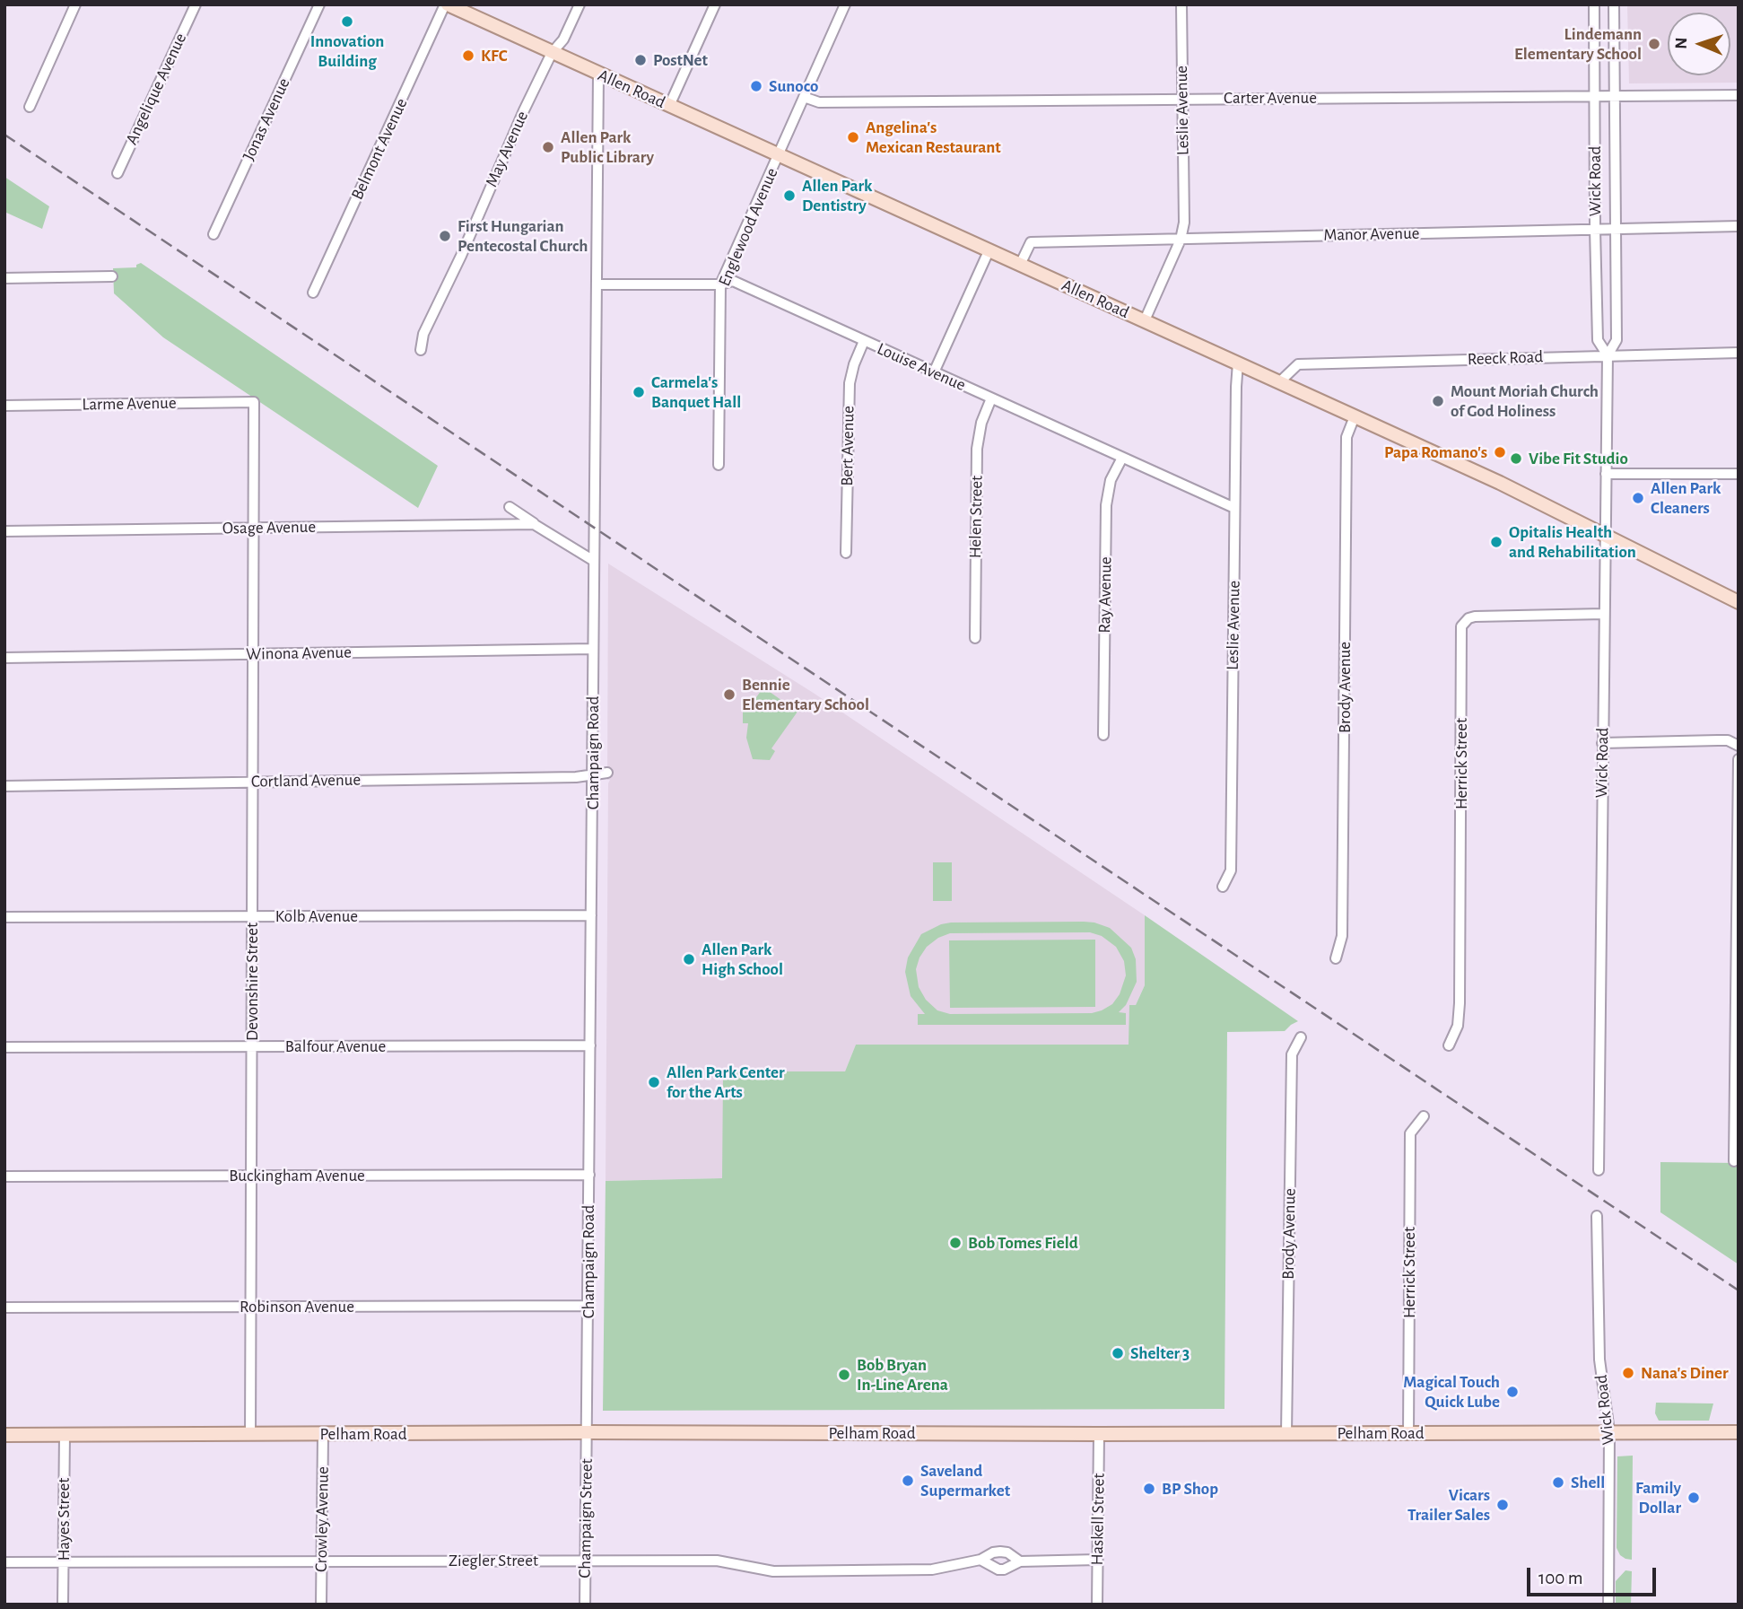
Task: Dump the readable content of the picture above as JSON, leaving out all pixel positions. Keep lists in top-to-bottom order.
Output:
{
  "streets": {
    "main road": ["Allen Road", "Pelham Road"],
    "street": [
      "Angelique Avenue",
      "Carter Avenue",
      "Leslie Avenue",
      "Jonas Avenue",
      "Belmont Avenue",
      "May Avenue",
      "Wick Road",
      "Englewood Avenue",
      "Manor Avenue",
      "Reeck Road",
      "Louise Avenue",
      "Larme Avenue",
      "Bert Avenue",
      "Helen Street",
      "Osage Avenue",
      "Ray Avenue",
      "Winona Avenue",
      "Brody Avenue",
      "Champaign Road",
      "Herrick Street",
      "Cortland Avenue",
      "Kolb Avenue",
      "Devonshire Street",
      "Balfour Avenue",
      "Buckingham Avenue",
      "Robinson Avenue",
      "Champaign Street",
      "Hayes Street",
      "Crowley Avenue",
      "Haskell Street",
      "Ziegler Street"
    ]
  },
  "crossings": [
    ["Allen Road", "Leslie Avenue"],
    ["Allen Road", "Belmont Avenue"],
    ["Allen Road", "May Avenue"],
    ["Allen Road", "Wick Road"],
    ["Allen Road", "Englewood Avenue"],
    ["Allen Road", "Manor Avenue"],
    ["Allen Road", "Reeck Road"],
    ["Allen Road", "Brody Avenue"],
    ["Allen Road", "Champaign Road"],
    ["Carter Avenue", "Leslie Avenue"],
    ["Carter Avenue", "Wick Road"],
    ["Carter Avenue", "Englewood Avenue"],
    ["Leslie Avenue", "Manor Avenue"],
    ["Leslie Avenue", "Louise Avenue"],
    ["Wick Road", "Manor Avenue"],
    ["Wick Road", "Reeck Road"],
    ["Wick Road", "Herrick Street"],
    ["Wick Road", "Pelham Road"],
    ["Englewood Avenue", "Louise Avenue"],
    ["Louise Avenue", "Bert Avenue"],
    ["Louise Avenue", "Helen Street"],
    ["Louise Avenue", "Ray Avenue"],
    ["Louise Avenue", "Champaign Road"],
    ["Larme Avenue", "Devonshire Street"],
    ["Osage Avenue", "Devonshire Street"],
    ["Winona Avenue", "Champaign Road"],
    ["Winona Avenue", "Devonshire Street"],
    ["Brody Avenue", "Pelham Road"],
    ["Champaign Road", "Cortland Avenue"],
    ["Champaign Road", "Kolb Avenue"],
    ["Champaign Road", "Balfour Avenue"],
    ["Champaign Road", "Buckingham Avenue"],
    ["Champaign Road", "Robinson Avenue"],
    ["Champaign Road", "Pelham Road"],
    ["Champaign Road", "Champaign Street"],
    ["Herrick Street", "Pelham Road"],
    ["Cortland Avenue", "Devonshire Street"],
    ["Kolb Avenue", "Devonshire Street"],
    ["Devonshire Street", "Balfour Avenue"],
    ["Devonshire Street", "Buckingham Avenue"],
    ["Devonshire Street", "Robinson Avenue"],
    ["Devonshire Street", "Pelham Road"],
    ["Pelham Road", "Champaign Street"],
    ["Pelham Road", "Hayes Street"],
    ["Pelham Road", "Crowley Avenue"],
    ["Pelham Road", "Haskell Street"],
    ["Champaign Street", "Ziegler Street"],
    ["Hayes Street", "Ziegler Street"],
    ["Crowley Avenue", "Ziegler Street"],
    ["Haskell Street", "Ziegler Street"]
  ],
  "places": [
    "Innovation Building",
    "Lindemann Elementary School",
    "KFC",
    "PostNet",
    "Sunoco",
    "Angelina's Mexican Restaurant",
    "Allen Park Public Library",
    "Allen Park Dentistry",
    "First Hungarian Pentecostal Church",
    "Carmela's Banquet Hall",
    "Mount Moriah Church of God Holiness",
    "Papa Romano's",
    "Vibe Fit Studio",
    "Allen Park Cleaners",
    "Opitalis Health and Rehabilitation",
    "Bennie Elementary School",
    "Allen Park High School",
    "Allen Park Center for the Arts",
    "Bob Tomes Field",
    "Shelter 3",
    "Nana's Diner",
    "Bob Bryan In-Line Arena",
    "Magical Touch Quick Lube",
    "Saveland Supermarket",
    "Shell",
    "BP Shop",
    "Family Dollar",
    "Vicars Trailer Sales"
  ],
  "scale_bar": "100 m",
  "north": "left"
}
